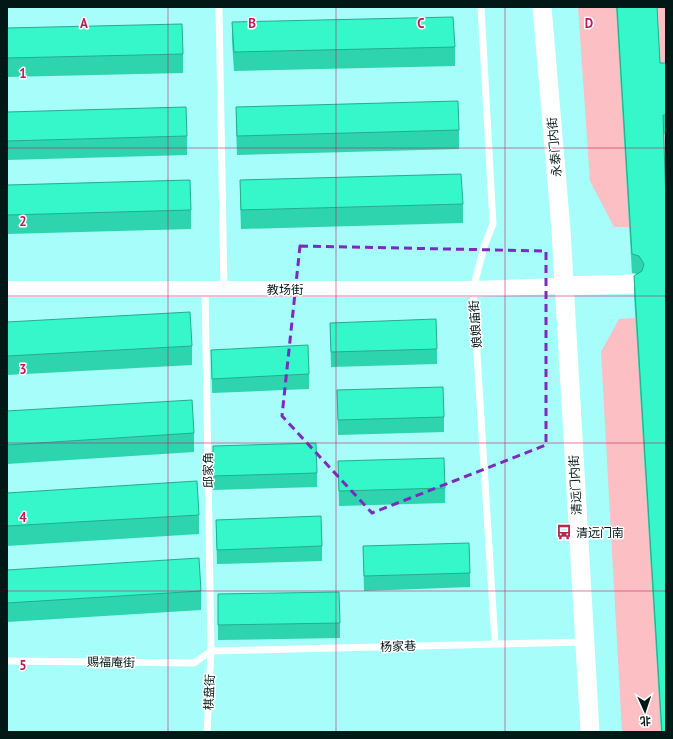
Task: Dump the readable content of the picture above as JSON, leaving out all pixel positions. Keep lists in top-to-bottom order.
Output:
{
  "streets": {
    "main road": ["永泰门内街", "清远门内街"],
    "street": ["教场街"],
    "lane": [
      "娘娘庙街",
      "邱家角",
      "杨家巷",
      "赐福庵街",
      "棋盘街"
    ]
  },
  "crossings": [
    ["永泰门内街", "教场街"],
    ["永泰门内街", "清远门内街"],
    ["教场街", "娘娘庙街"],
    ["教场街", "邱家角"],
    ["教场街", "清远门内街"],
    ["娘娘庙街", "杨家巷"],
    ["邱家角", "杨家巷"],
    ["邱家角", "赐福庵街"],
    ["邱家角", "棋盘街"],
    ["清远门内街", "杨家巷"],
    ["杨家巷", "赐福庵街"],
    ["杨家巷", "棋盘街"],
    ["赐福庵街", "棋盘街"]
  ],
  "places": {
    "bus stop": ["清远门南"]
  },
  "north": "bottom",
  "grid": {
    "columns": [
      "A",
      "B",
      "C",
      "D"
    ],
    "rows": [
      "1",
      "2",
      "3",
      "4",
      "5"
    ]
  }
}
